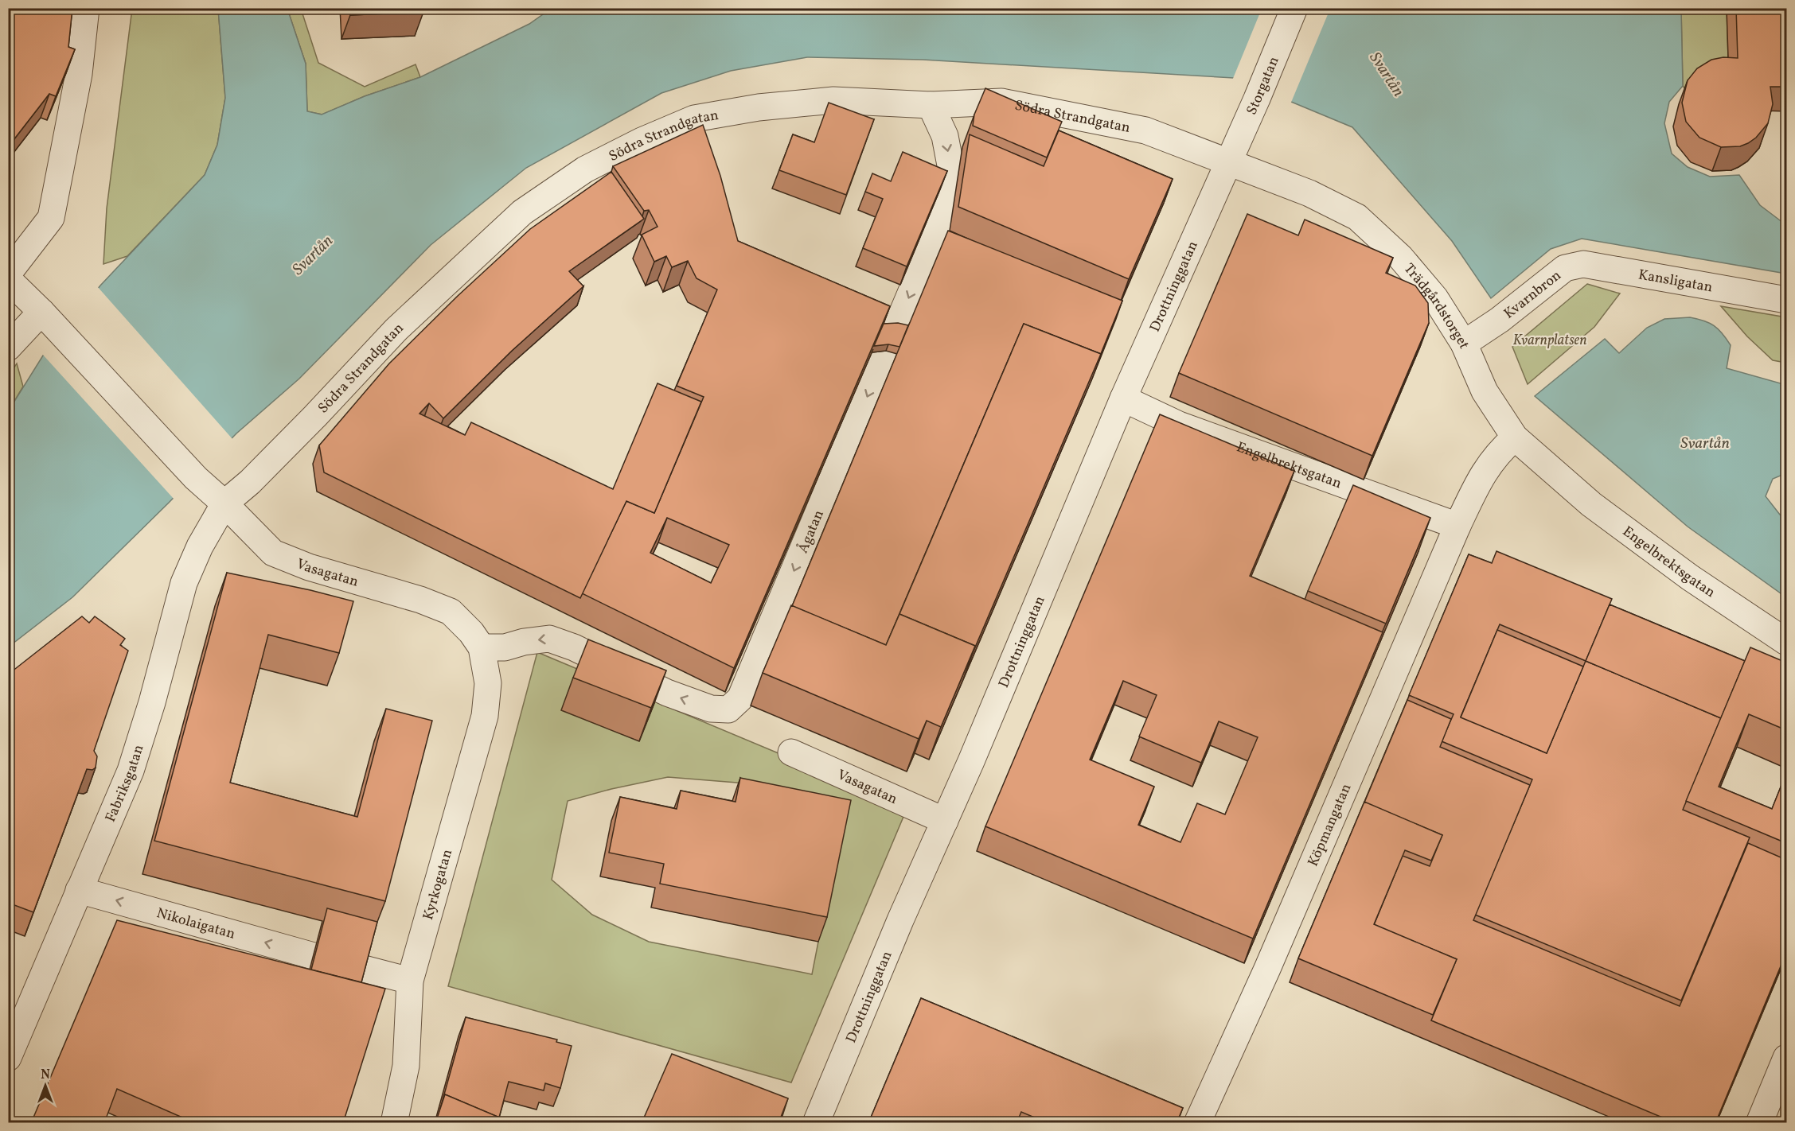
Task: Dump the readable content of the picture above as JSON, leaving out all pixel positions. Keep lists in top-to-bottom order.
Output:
{
  "streets": {
    "street": [
      "Storgatan",
      "Södra Strandgatan",
      "Kansligatan",
      "Drottninggatan",
      "Kvarnbron",
      "Trädgårdstorget",
      "Engelbrektsgatan",
      "Ågatan",
      "Vasagatan",
      "Fabriksgatan",
      "Köpmangatan",
      "Kyrkogatan",
      "Nikolaigatan"
    ]
  },
  "crossings": [
    ["Storgatan", "Södra Strandgatan"],
    ["Storgatan", "Drottninggatan"],
    ["Storgatan", "Trädgårdstorget"],
    ["Södra Strandgatan", "Drottninggatan"],
    ["Södra Strandgatan", "Trädgårdstorget"],
    ["Södra Strandgatan", "Ågatan"],
    ["Södra Strandgatan", "Vasagatan"],
    ["Södra Strandgatan", "Fabriksgatan"],
    ["Kansligatan", "Kvarnbron"],
    ["Drottninggatan", "Trädgårdstorget"],
    ["Drottninggatan", "Engelbrektsgatan"],
    ["Drottninggatan", "Vasagatan"],
    ["Kvarnbron", "Trädgårdstorget"],
    ["Trädgårdstorget", "Engelbrektsgatan"],
    ["Engelbrektsgatan", "Köpmangatan"],
    ["Ågatan", "Vasagatan"],
    ["Ågatan", "Kyrkogatan"],
    ["Vasagatan", "Fabriksgatan"],
    ["Vasagatan", "Kyrkogatan"],
    ["Fabriksgatan", "Nikolaigatan"]
  ],
  "one_way": ["Nikolaigatan"],
  "water": ["Svartån"],
  "parks": ["Kvarnplatsen"],
  "north": "top"
}
